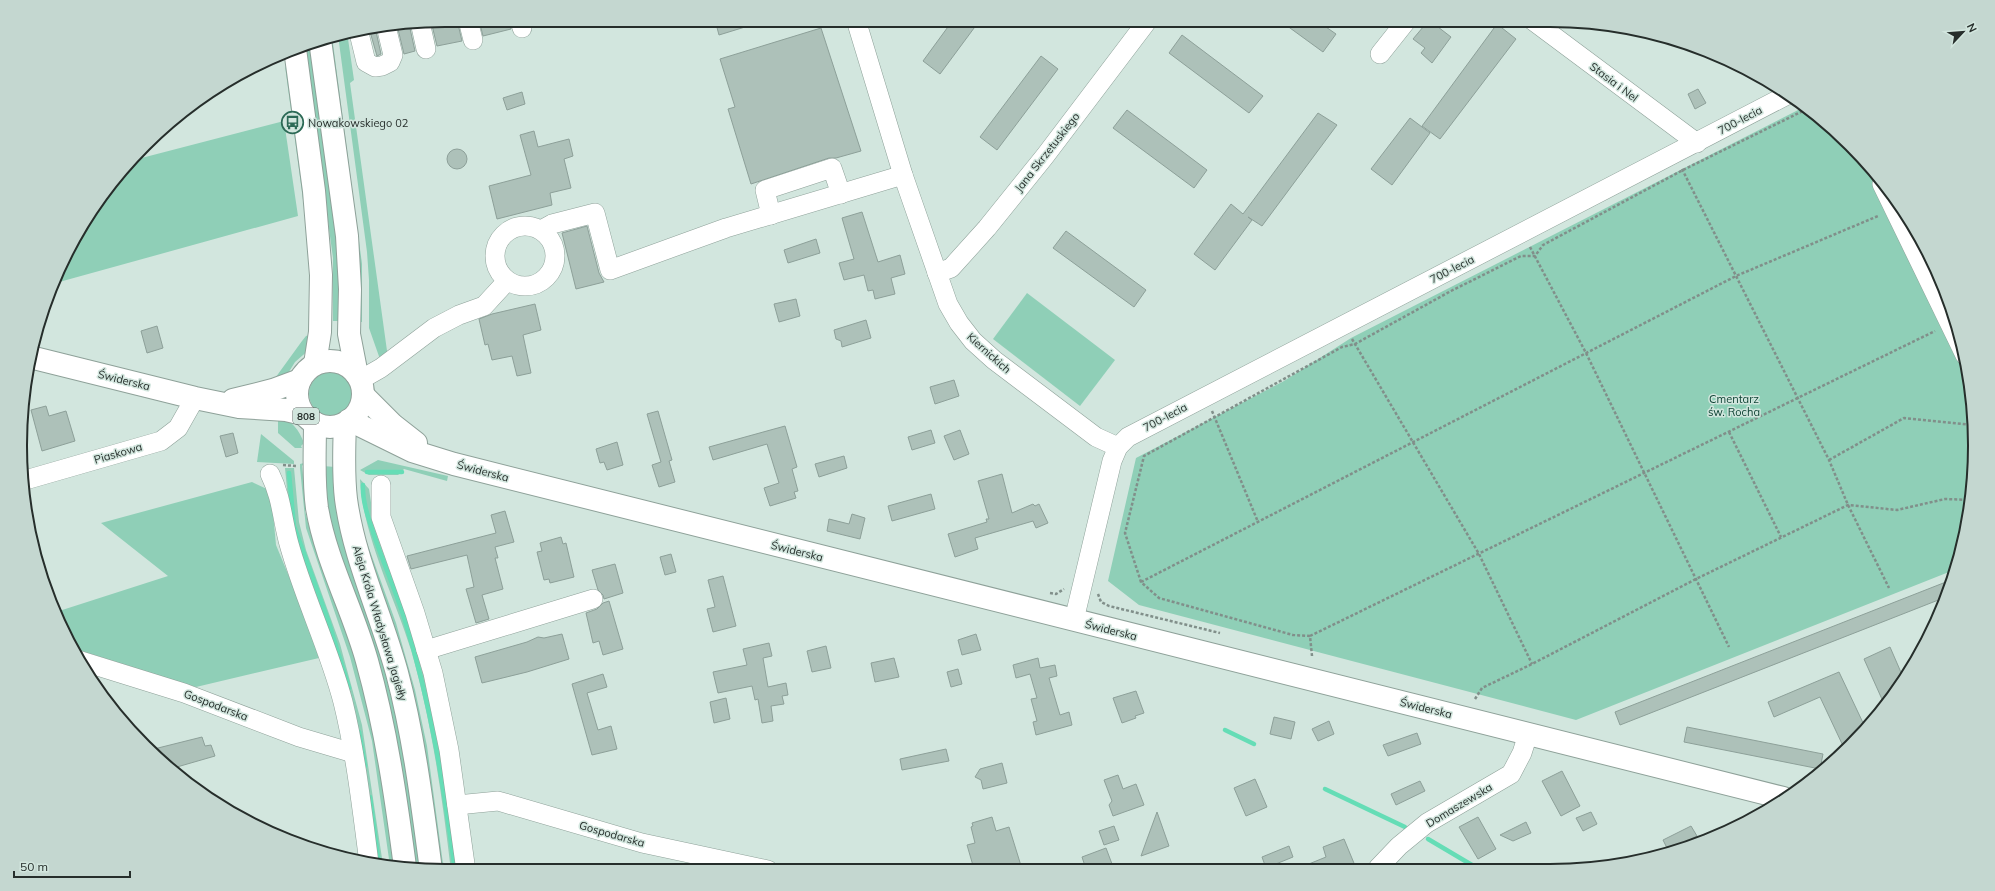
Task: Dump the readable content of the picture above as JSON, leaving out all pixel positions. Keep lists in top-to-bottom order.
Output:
{
  "streets": {
    "main road": ["Świderska", "808", "Aleja Króla Władysława Jagiełły"],
    "street": [
      "Stasia i Nel",
      "700-lecia",
      "Jana Skrzetuskiego",
      "Kiernickich",
      "Piaskowa",
      "Gospodarska",
      "Domaszewska"
    ]
  },
  "crossings": [
    ["Stasia i Nel", "700-lecia"],
    ["700-lecia", "Kiernickich"],
    ["Jana Skrzetuskiego", "Kiernickich"],
    ["Świderska", "808"],
    ["Świderska", "Piaskowa"],
    ["Świderska", "Aleja Króla Władysława Jagiełły"],
    ["Świderska", "Domaszewska"],
    ["808", "Aleja Króla Władysława Jagiełły"]
  ],
  "parks": ["Cmentarz św. Rocha"],
  "places": {
    "bus stop": ["Nowakowskiego 02"]
  },
  "scale_bar": "50 m",
  "north": "top right"
}
